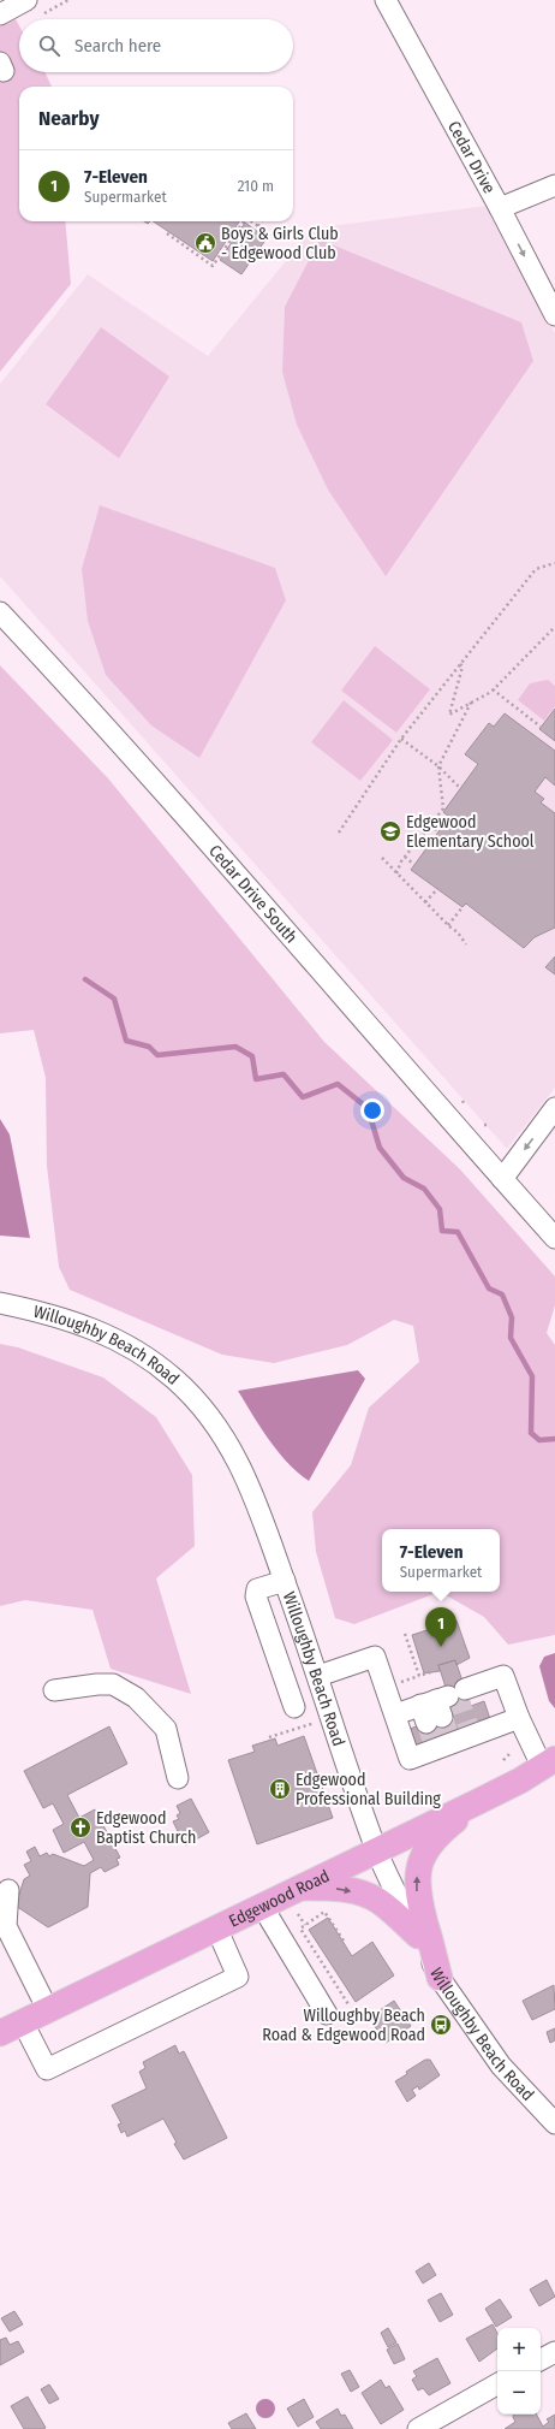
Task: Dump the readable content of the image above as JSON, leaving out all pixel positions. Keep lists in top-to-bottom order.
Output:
{
  "streets": {
    "main road": ["Edgewood Road"],
    "street": ["Cedar Drive", "Cedar Drive South", "Willoughby Beach Road"]
  },
  "crossings": [
    ["Willoughby Beach Road", "Edgewood Road"]
  ],
  "places": {
    "public building": ["Boys & Girls Club - Edgewood Club"],
    "school or university": ["Edgewood Elementary School"],
    "building": ["Edgewood Professional Building"],
    "church": ["Edgewood Baptist Church"],
    "bus stop": ["Willoughby Beach Road & Edgewood Road"]
  },
  "page": {
    "search": "Search here",
    "heading": "Nearby",
    "list": [
      {
        "mark": "1",
        "name": "7-Eleven",
        "note": "Supermarket",
        "value": "210 m"
      }
    ],
    "popup": ["7-Eleven", "Supermarket"],
    "pins": "1",
    "map_buttons": ["+", "−"]
  }
}
